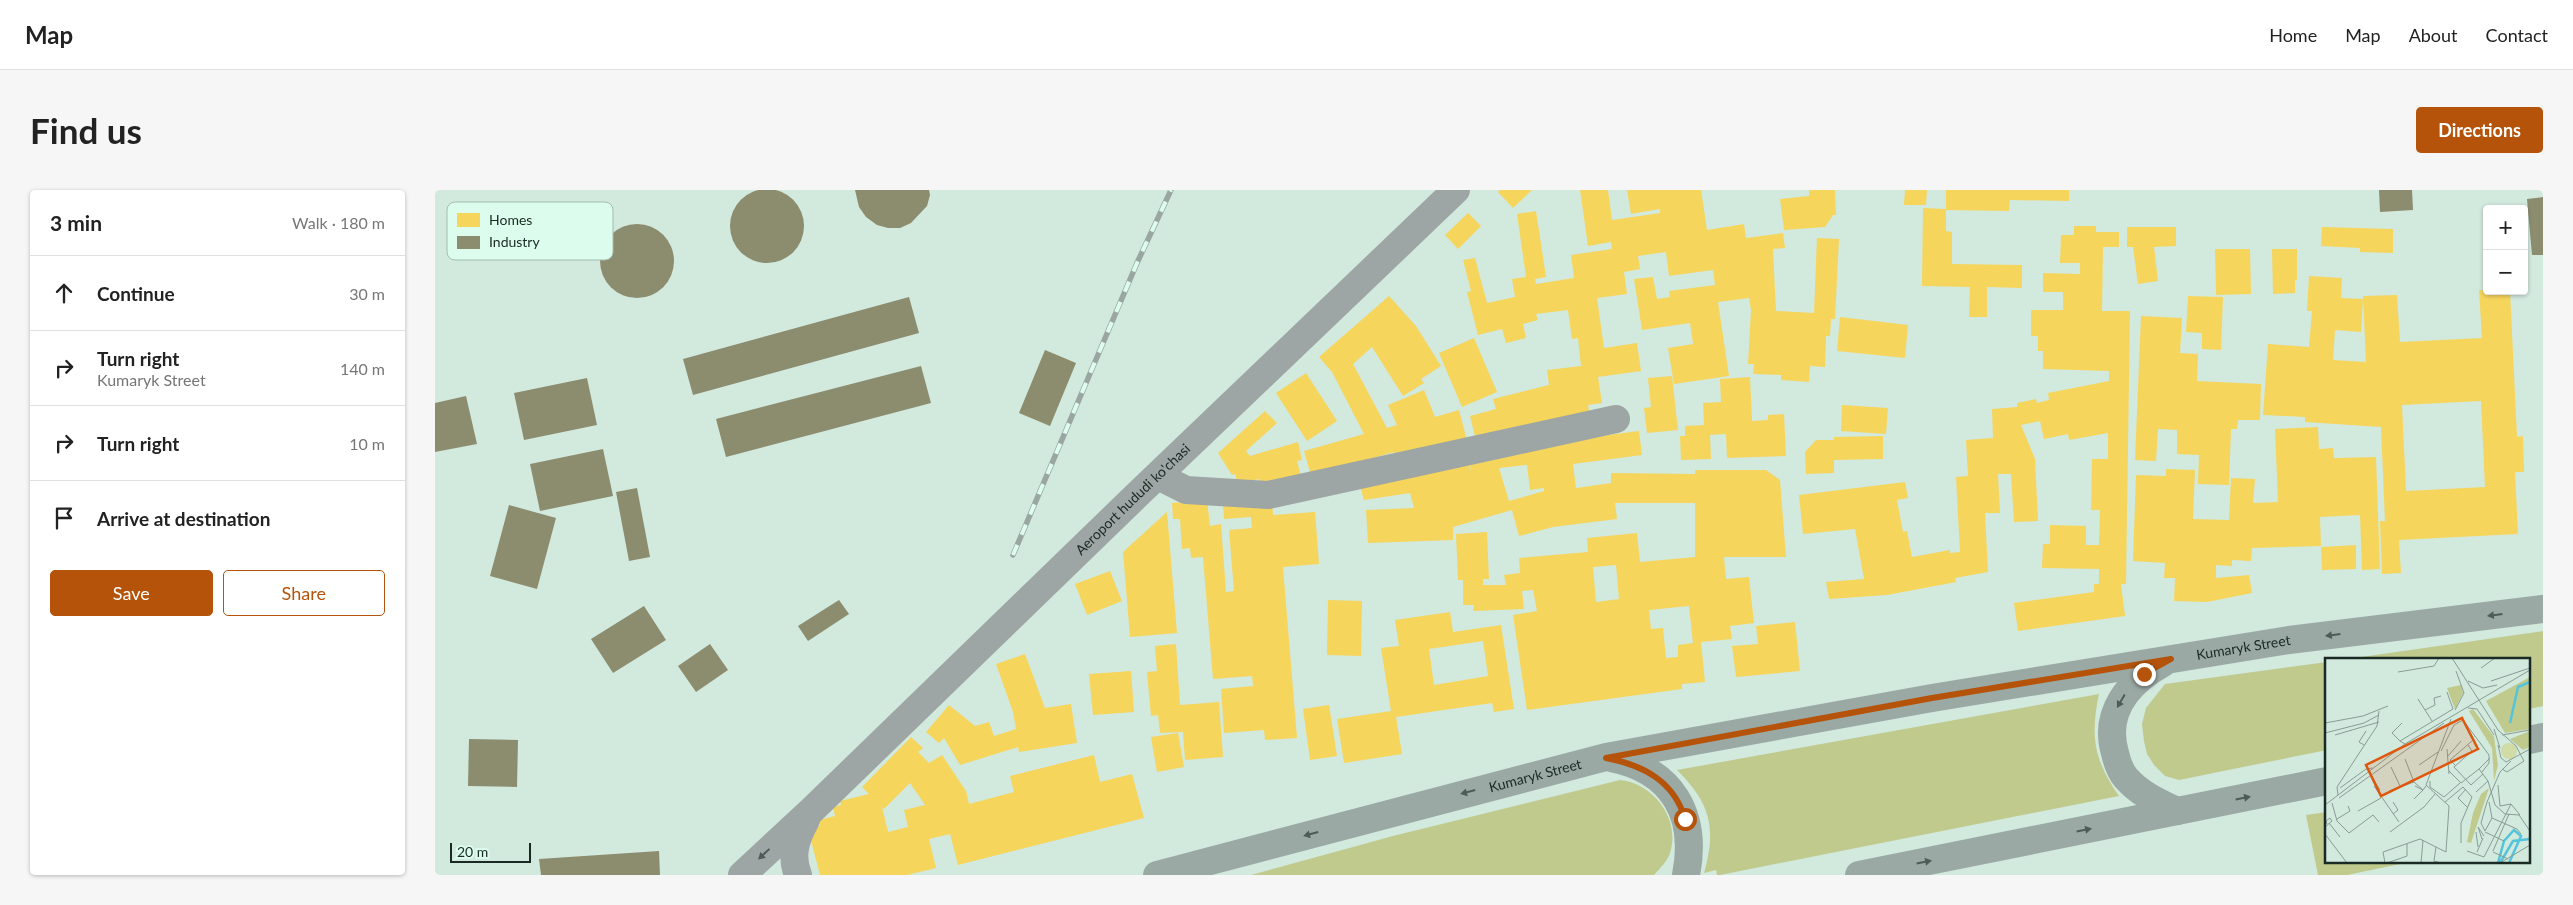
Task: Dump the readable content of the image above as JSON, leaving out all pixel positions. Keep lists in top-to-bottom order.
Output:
{
  "streets": {
    "main road": ["Kumaryk Street"],
    "street": ["Aeroport hududi ko'chasi"]
  },
  "one_way": ["Kumaryk Street"],
  "legend": ["Homes", "Industry"],
  "scale_bar": "20 m",
  "page": {
    "header": "Map",
    "nav": [
      "Home",
      "Map",
      "About",
      "Contact"
    ],
    "buttons": [
      "Directions",
      ["Save", "Share"]
    ],
    "title": "Find us",
    "heading": ["3 min", "Walk · 180 m"],
    "map_buttons": ["+", "−"],
    "list": [
      ["Continue", "30 m"],
      ["Turn right", "Kumaryk Street", "140 m"],
      ["Turn right", "10 m"],
      "Arrive at destination"
    ],
    "scale": "20 m"
  }
}
